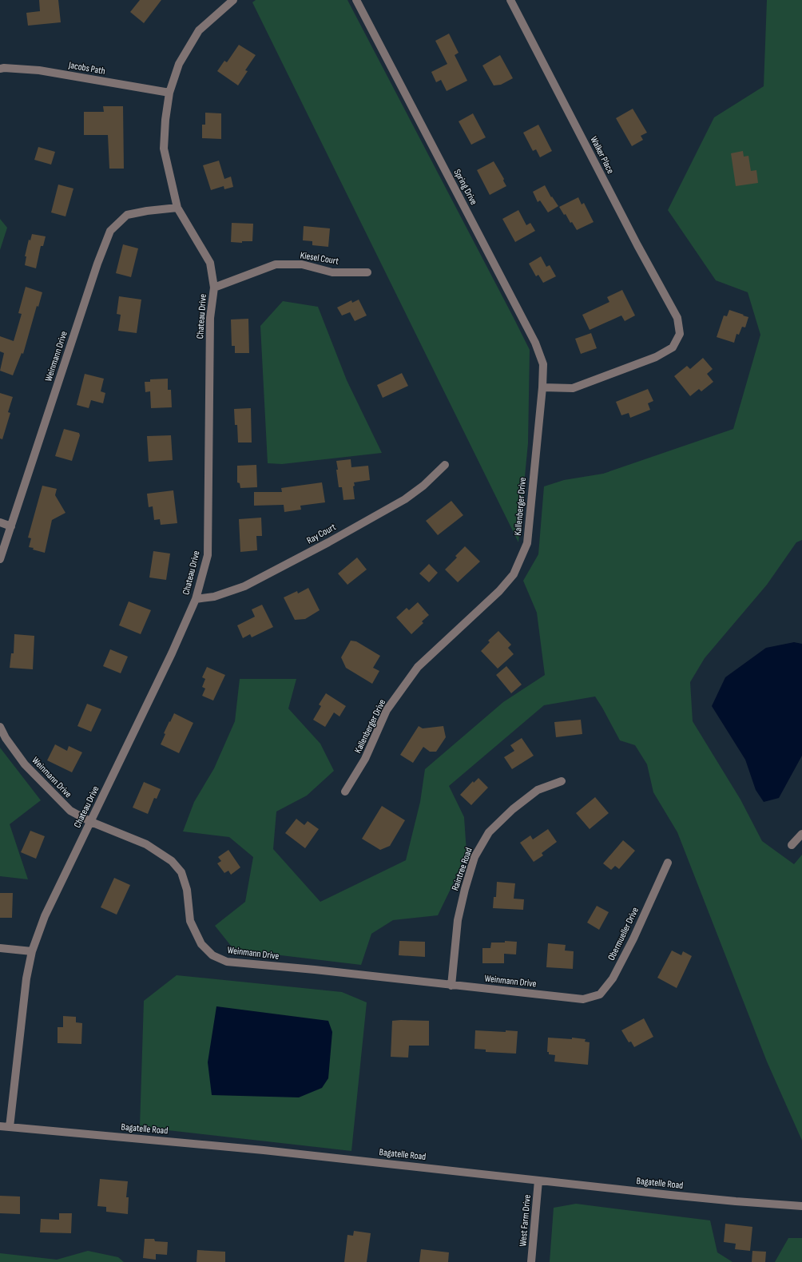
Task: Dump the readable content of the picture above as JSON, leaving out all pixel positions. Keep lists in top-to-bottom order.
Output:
{
  "streets": {
    "street": [
      "Jacobs Path",
      "Walker Place",
      "Spring Drive",
      "Kiesel Court",
      "Chateau Drive",
      "Weinmann Drive",
      "Kallenberger Drive",
      "Ray Court",
      "Raintree Road",
      "Obermueller Drive",
      "Bagatelle Road",
      "West Farm Drive"
    ]
  },
  "crossings": [
    ["Jacobs Path", "Chateau Drive"],
    ["Walker Place", "Spring Drive"],
    ["Walker Place", "Kallenberger Drive"],
    ["Spring Drive", "Kallenberger Drive"],
    ["Kiesel Court", "Chateau Drive"],
    ["Chateau Drive", "Weinmann Drive"],
    ["Chateau Drive", "Ray Court"],
    ["Chateau Drive", "Bagatelle Road"],
    ["Weinmann Drive", "Raintree Road"],
    ["Weinmann Drive", "Obermueller Drive"],
    ["Bagatelle Road", "West Farm Drive"]
  ]
}
